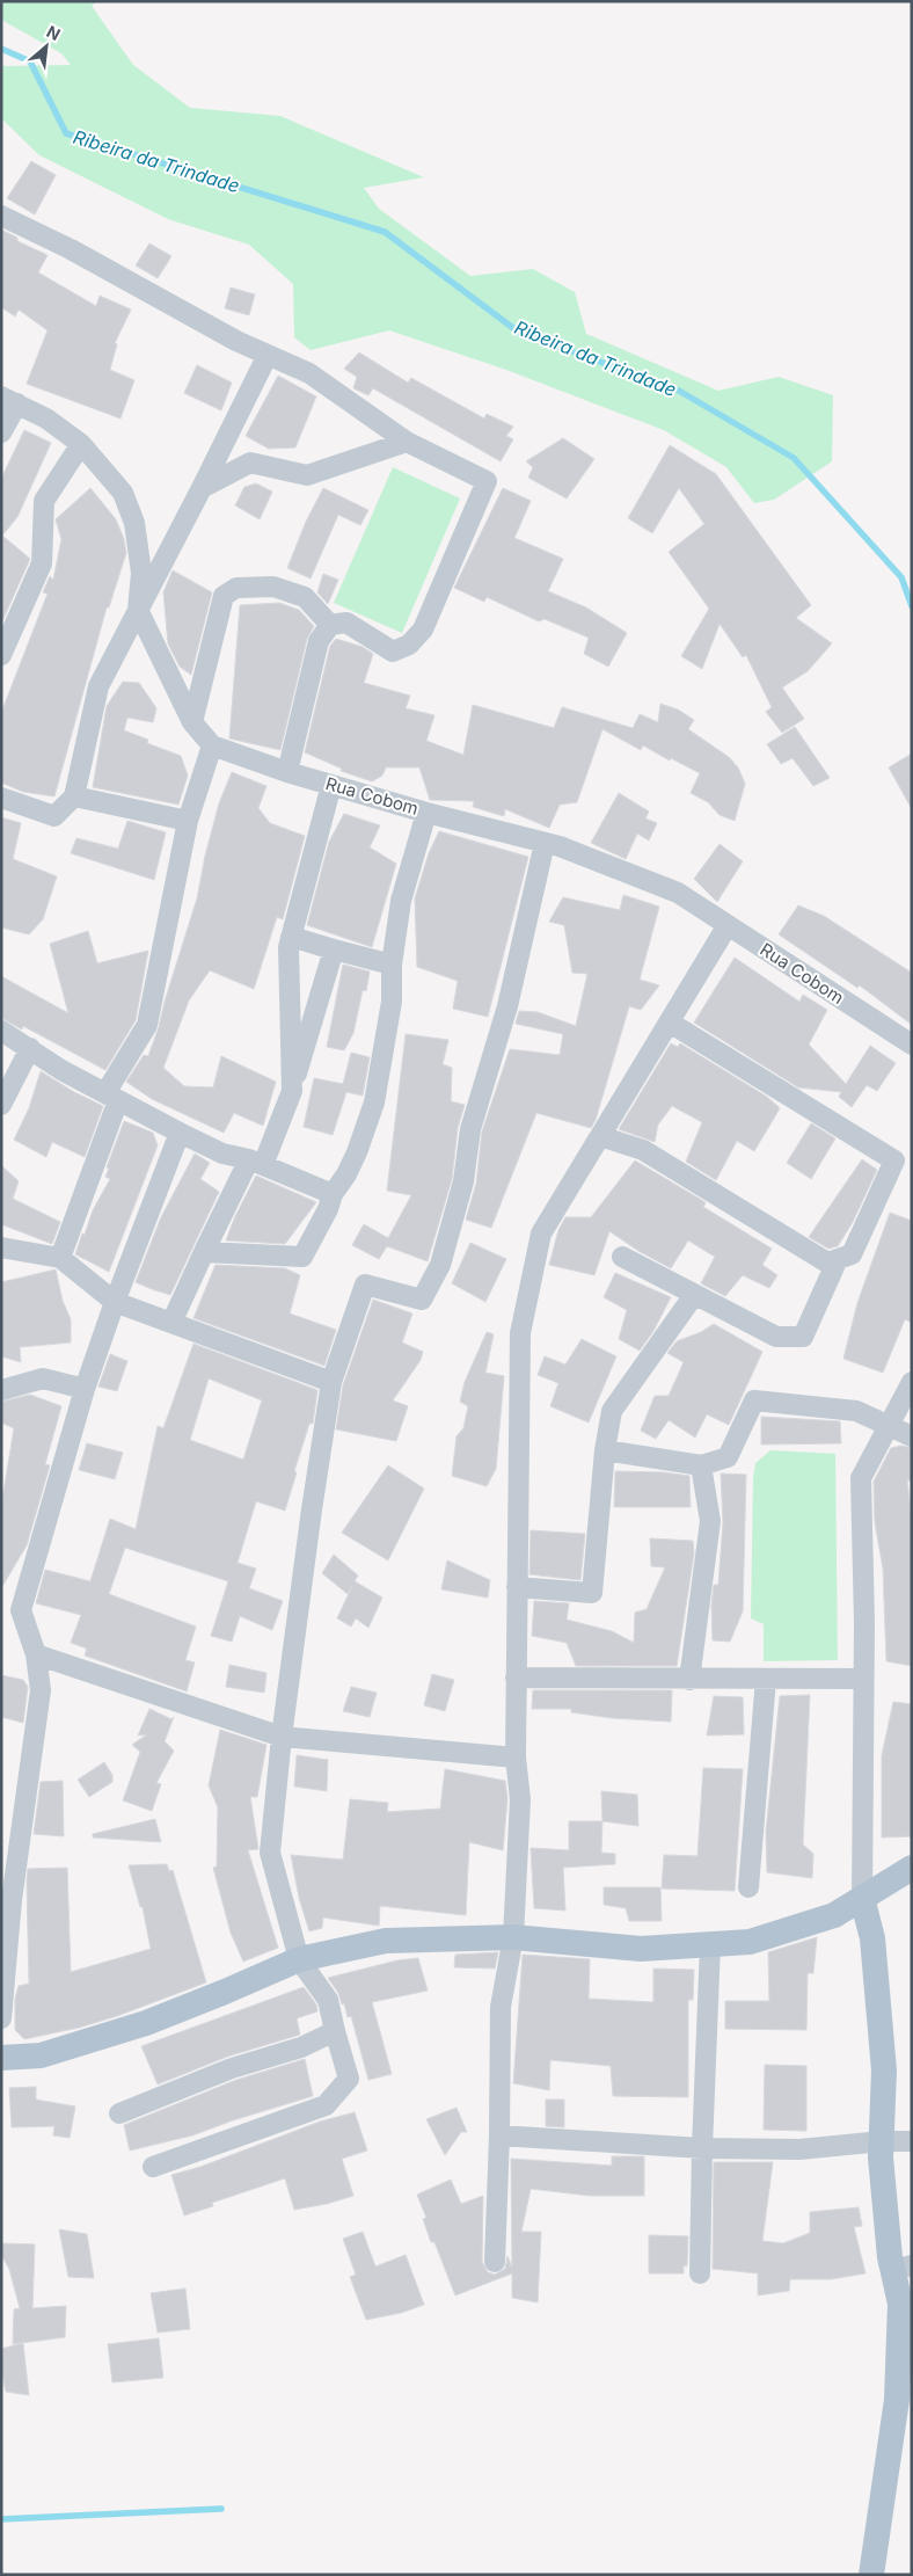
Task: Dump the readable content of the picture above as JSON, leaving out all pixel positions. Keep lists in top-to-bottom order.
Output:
{
  "streets": {
    "street": ["Rua Cobom"]
  },
  "water": ["Ribeira da Trindade"],
  "north": "top right"
}
